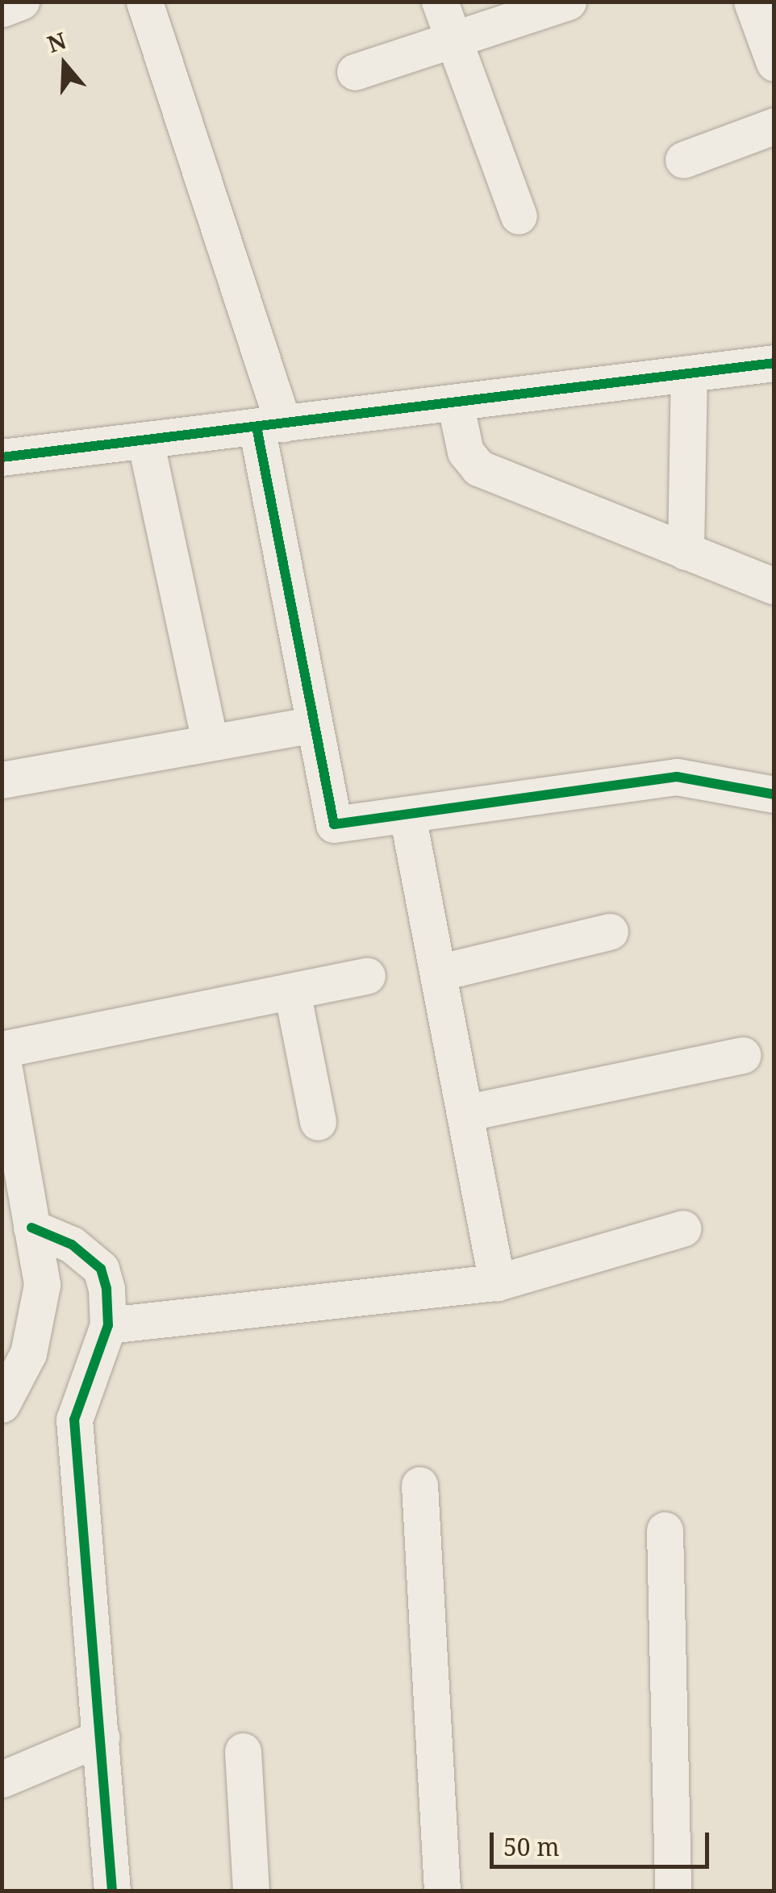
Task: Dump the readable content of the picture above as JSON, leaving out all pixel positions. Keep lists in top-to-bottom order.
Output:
{
  "scale_bar": "50 m",
  "north": "top"
}
